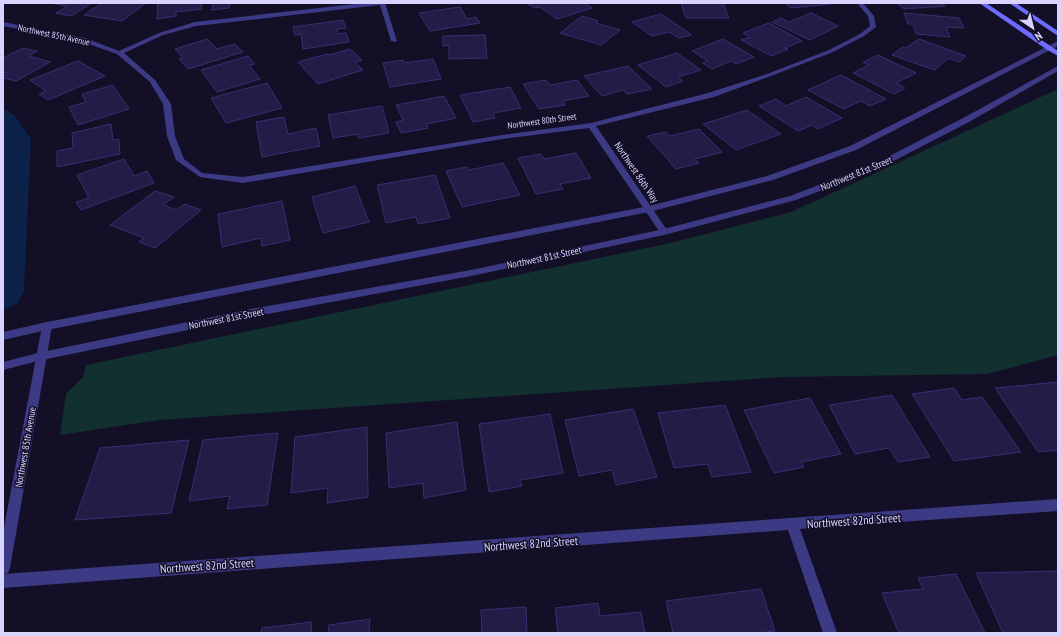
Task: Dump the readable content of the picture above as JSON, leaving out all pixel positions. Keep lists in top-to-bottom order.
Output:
{
  "streets": {
    "street": [
      "Northwest 85th Avenue",
      "Northwest 80th Street",
      "Northwest 86th Way",
      "Northwest 81st Street",
      "Northwest 82nd Street"
    ]
  },
  "crossings": [
    ["Northwest 85th Avenue", "Northwest 80th Street"],
    ["Northwest 85th Avenue", "Northwest 81st Street"],
    ["Northwest 80th Street", "Northwest 86th Way"],
    ["Northwest 86th Way", "Northwest 81st Street"]
  ],
  "north": "bottom right"
}
